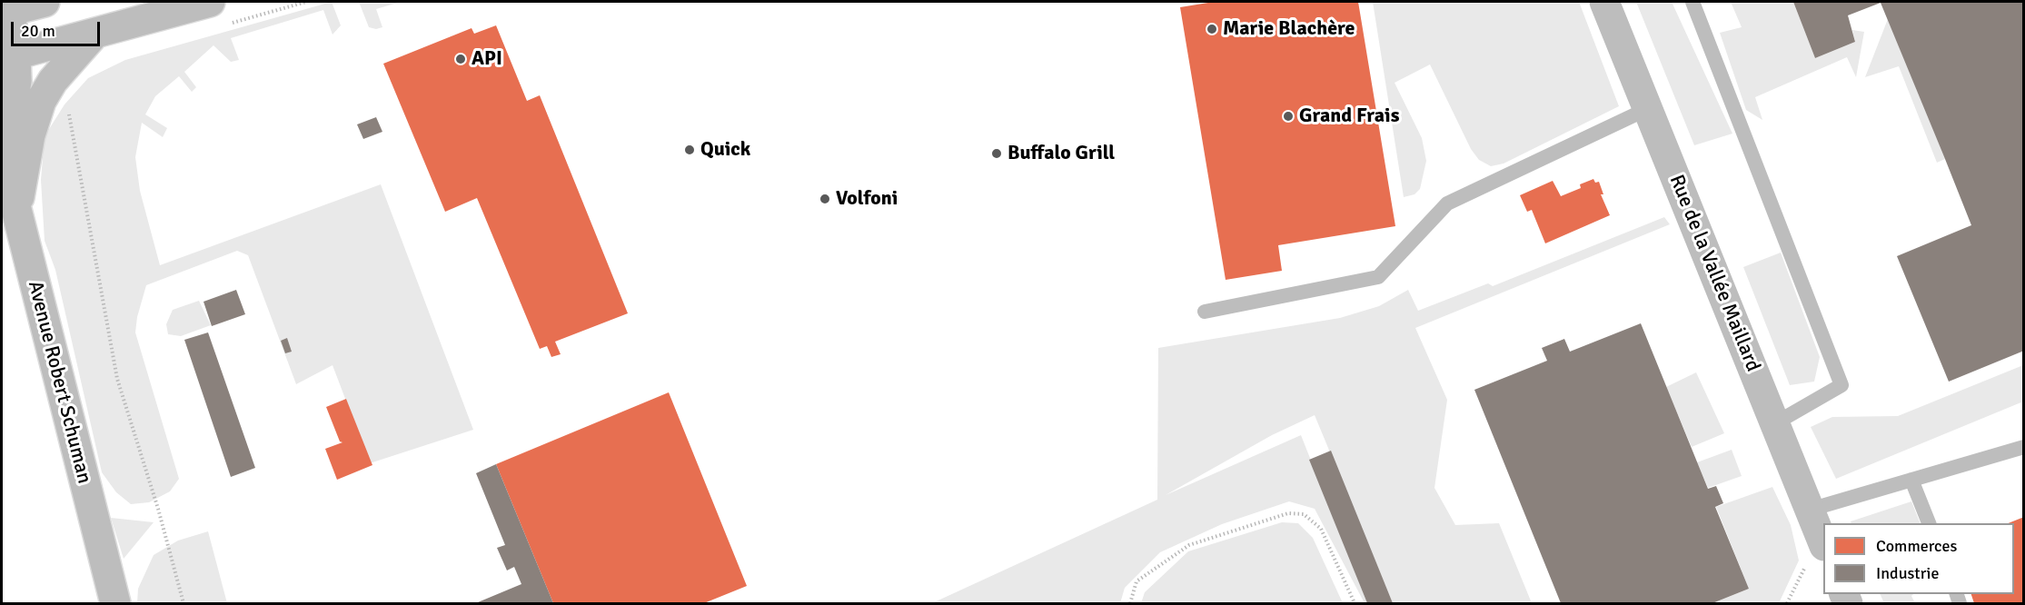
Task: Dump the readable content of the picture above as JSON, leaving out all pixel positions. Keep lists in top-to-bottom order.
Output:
{
  "streets": {
    "main road": ["Rue de la Vallée Maillard", "Avenue Robert Schuman"]
  },
  "places": [
    "Marie Blachère",
    "API",
    "Grand Frais",
    "Quick",
    "Buffalo Grill",
    "Volfoni"
  ],
  "legend": ["Commerces", "Industrie"],
  "scale_bar": "20 m"
}
